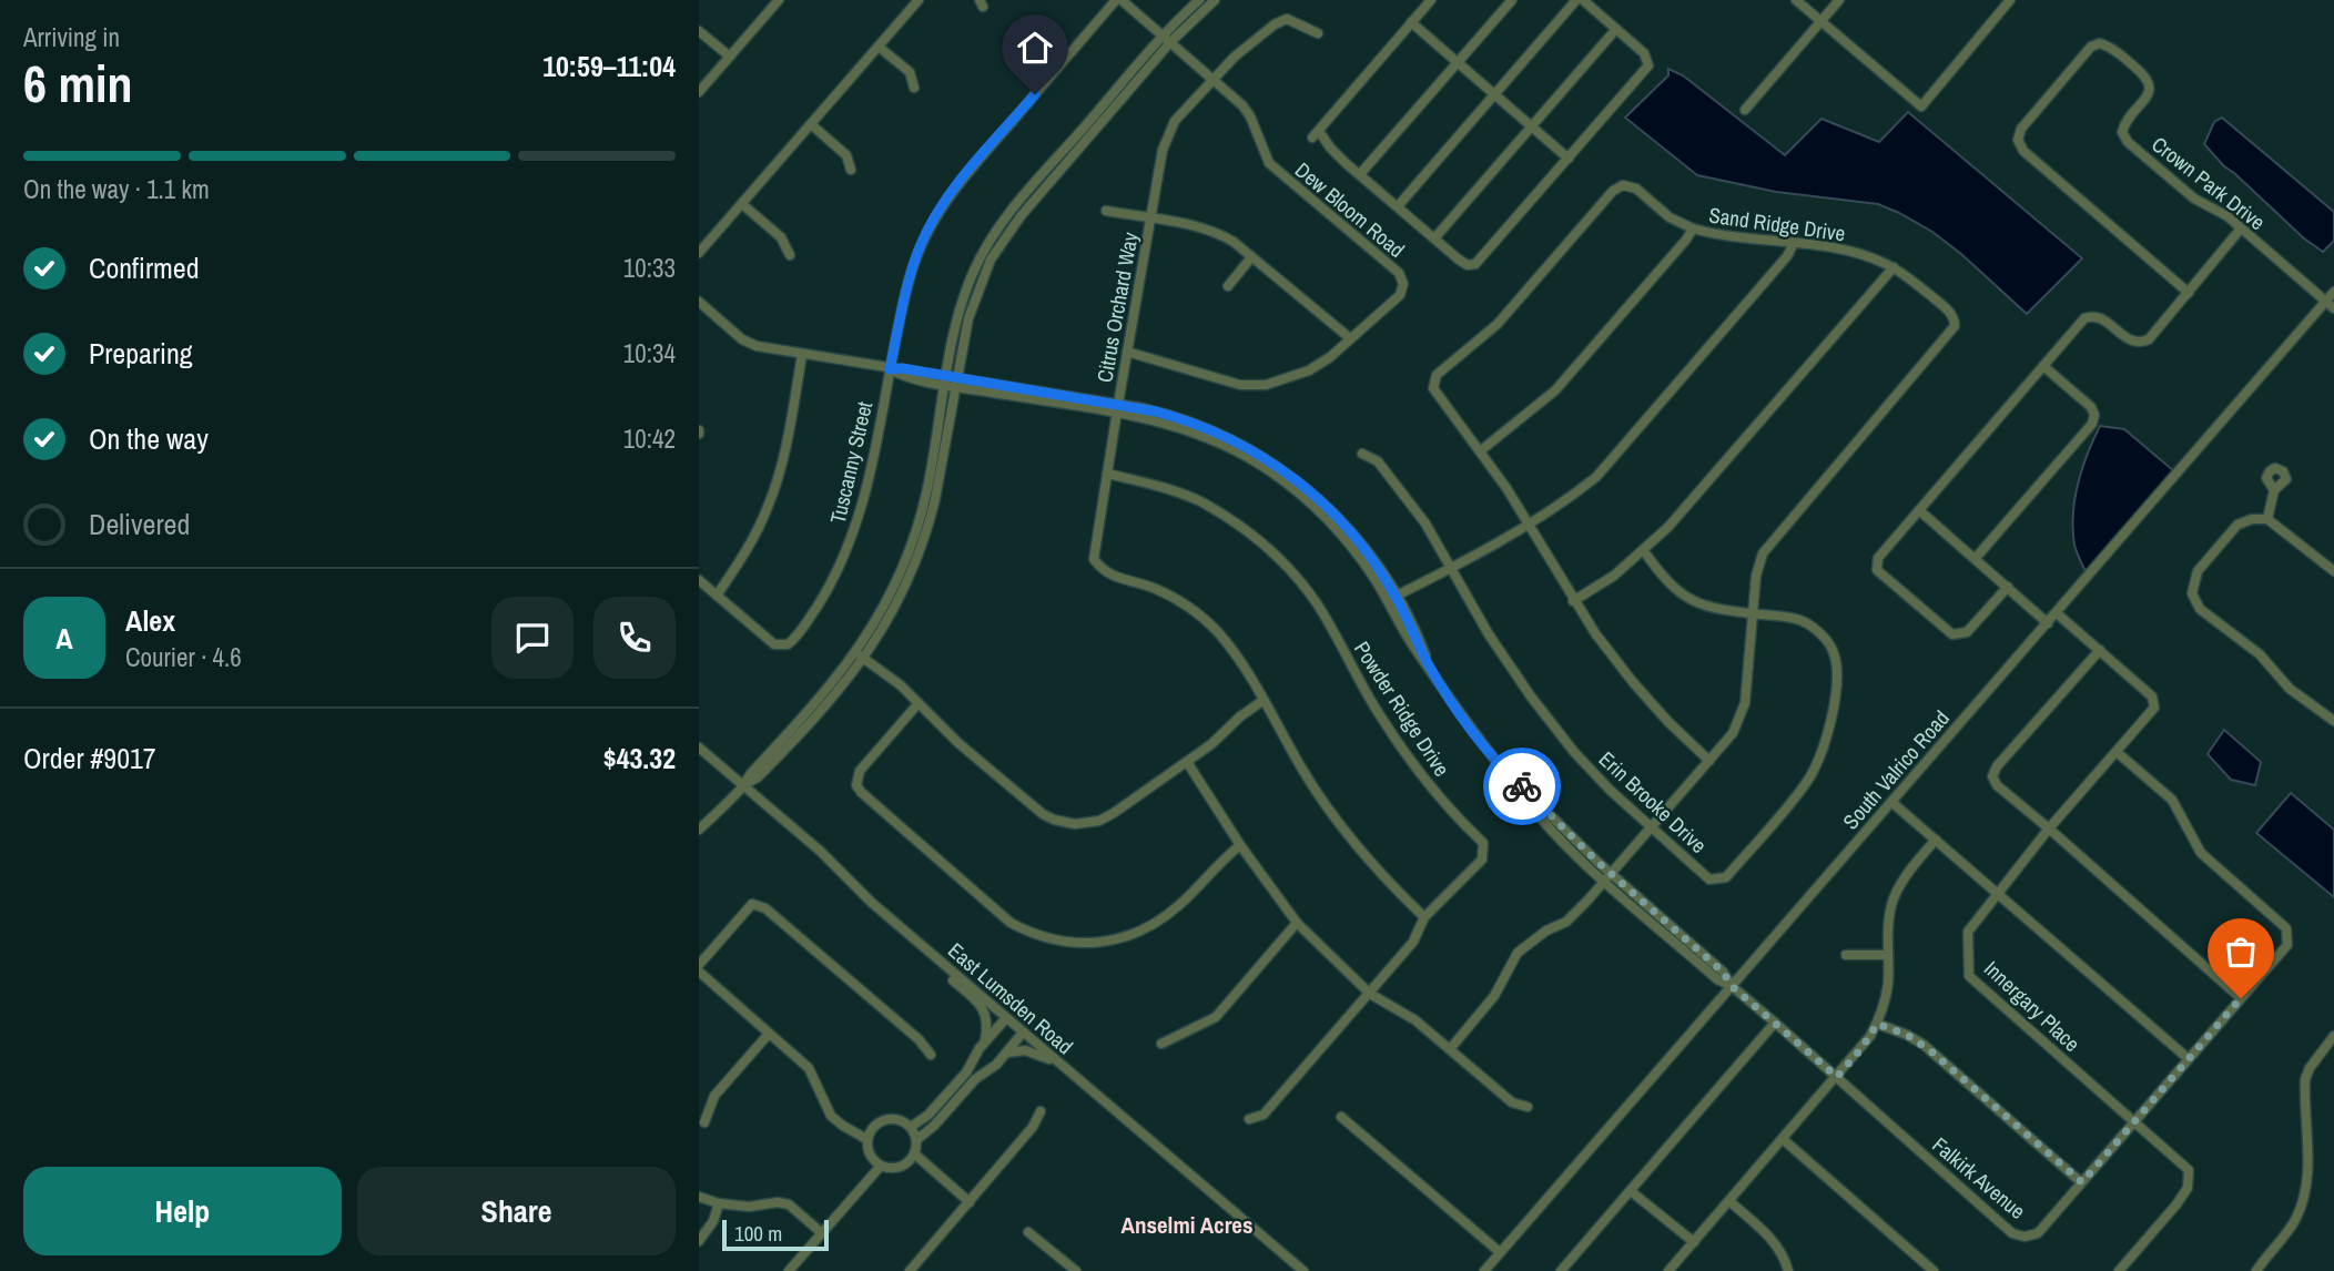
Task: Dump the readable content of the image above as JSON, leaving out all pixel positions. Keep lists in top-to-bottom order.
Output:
{
  "streets": {
    "street": [
      "Crown Park Drive",
      "Dew Bloom Road",
      "Sand Ridge Drive",
      "Citrus Orchard Way",
      "Tuscanny Street",
      "Powder Ridge Drive",
      "South Valrico Road",
      "Erin Brooke Drive",
      "East Lumsden Road",
      "Innergary Place",
      "Falkirk Avenue"
    ]
  },
  "crossings": [
    ["Crown Park Drive", "South Valrico Road"],
    ["Dew Bloom Road", "Citrus Orchard Way"],
    ["Dew Bloom Road", "Tuscanny Street"],
    ["Sand Ridge Drive", "Erin Brooke Drive"],
    ["Sand Ridge Drive", "Falkirk Avenue"],
    ["Citrus Orchard Way", "Powder Ridge Drive"],
    ["Citrus Orchard Way", "Falkirk Avenue"],
    ["Tuscanny Street", "Falkirk Avenue"],
    ["South Valrico Road", "Innergary Place"],
    ["South Valrico Road", "Falkirk Avenue"],
    ["Innergary Place", "Falkirk Avenue"]
  ],
  "districts": ["Anselmi Acres"],
  "scale_bar": "100 m",
  "page": {
    "heading": ["6 min", "Arriving in", "10:59–11:04"],
    "panel": [
      "Alex",
      "Courier · 4.6",
      "Order #9017",
      "$43.32"
    ],
    "bar": "On the way · 1.1 km",
    "list": [
      ["Confirmed", "10:33"],
      ["Preparing", "10:34"],
      ["On the way", "10:42"],
      "Delivered"
    ],
    "round": "A",
    "buttons": ["Help", "Share"],
    "scale": "100 m"
  }
}
